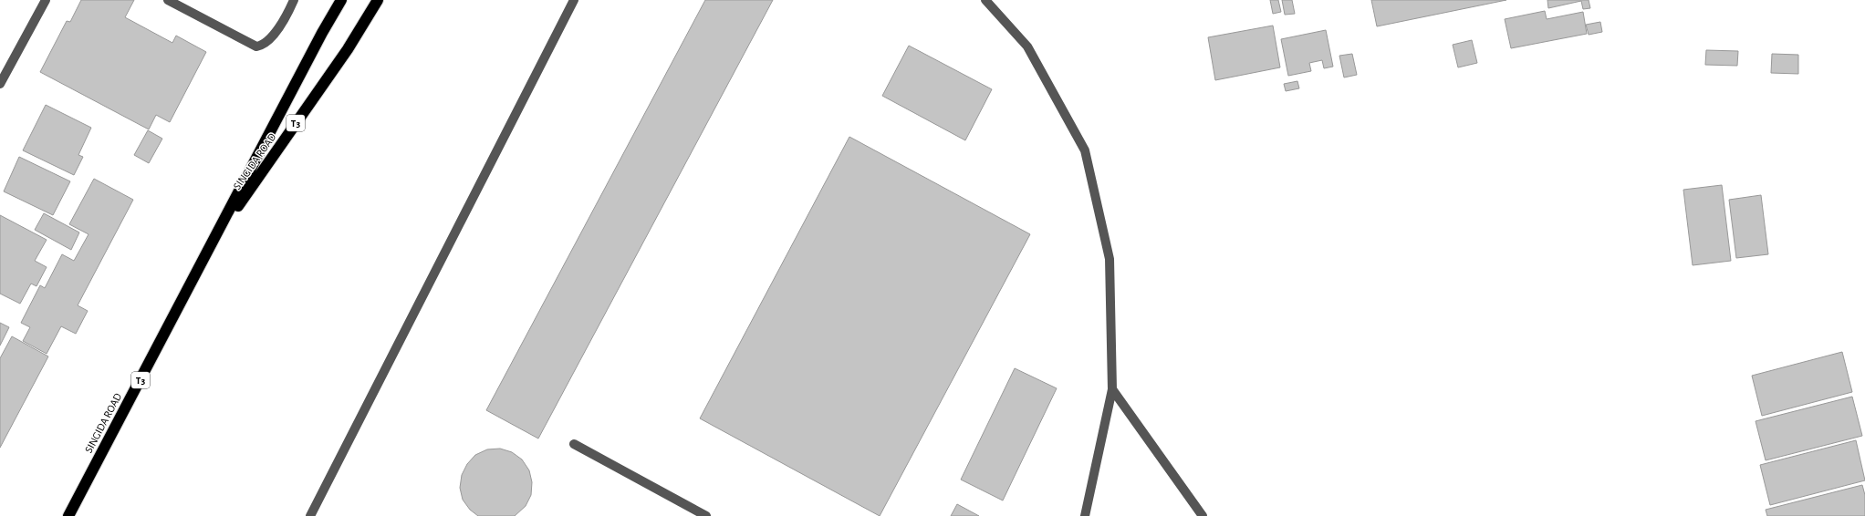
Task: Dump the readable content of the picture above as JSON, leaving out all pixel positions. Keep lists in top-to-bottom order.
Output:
{
  "streets": {
    "highway": ["T3", "SINGIDA ROAD"]
  }
}
